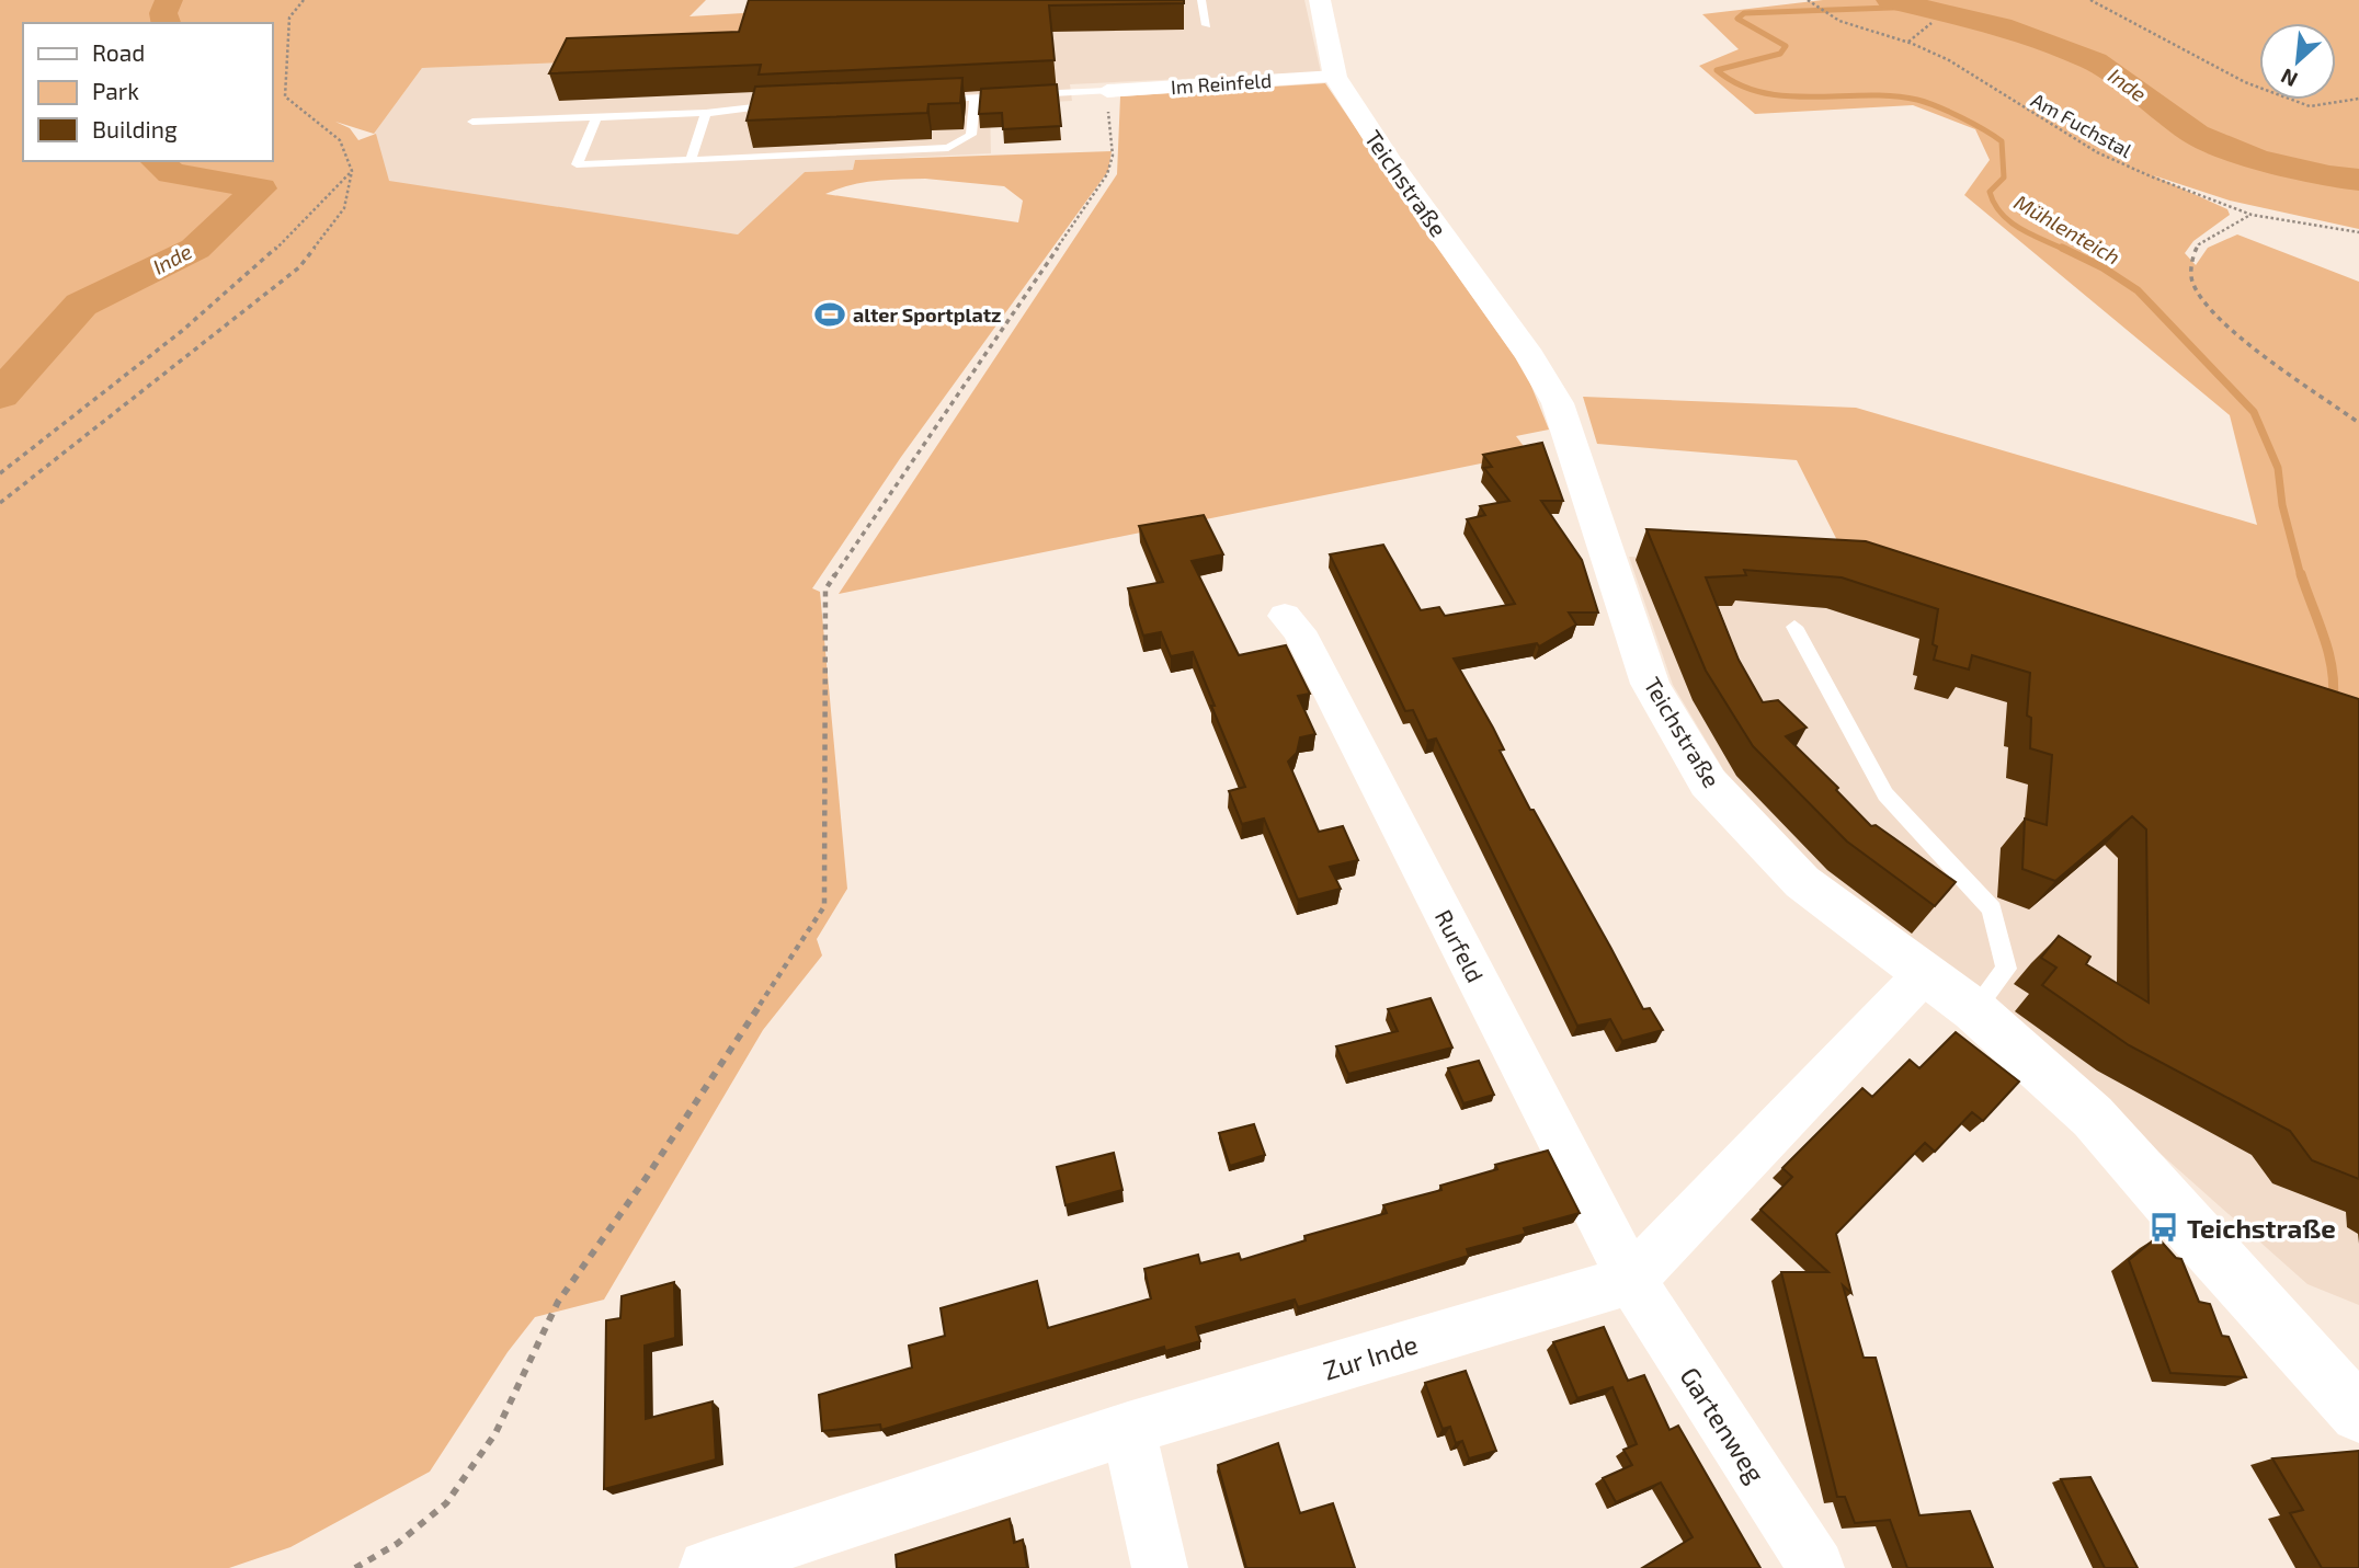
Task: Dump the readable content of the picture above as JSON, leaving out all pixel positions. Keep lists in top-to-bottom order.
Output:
{
  "streets": {
    "main road": ["Teichstraße"],
    "street": [
      "Im Reinfeld",
      "Rurfeld",
      "Zur Inde",
      "Gartenweg"
    ],
    "path": ["Am Fuchstal"]
  },
  "crossings": [
    ["Im Reinfeld", "Teichstraße"],
    ["Teichstraße", "Zur Inde"],
    ["Rurfeld", "Zur Inde"],
    ["Rurfeld", "Gartenweg"],
    ["Zur Inde", "Gartenweg"]
  ],
  "water": ["Inde", "Mühlenteich"],
  "places": {
    "sports": ["alter Sportplatz"],
    "bus stop": ["Teichstraße"]
  },
  "legend": ["Road", "Park", "Building"],
  "north": "bottom left"
}
